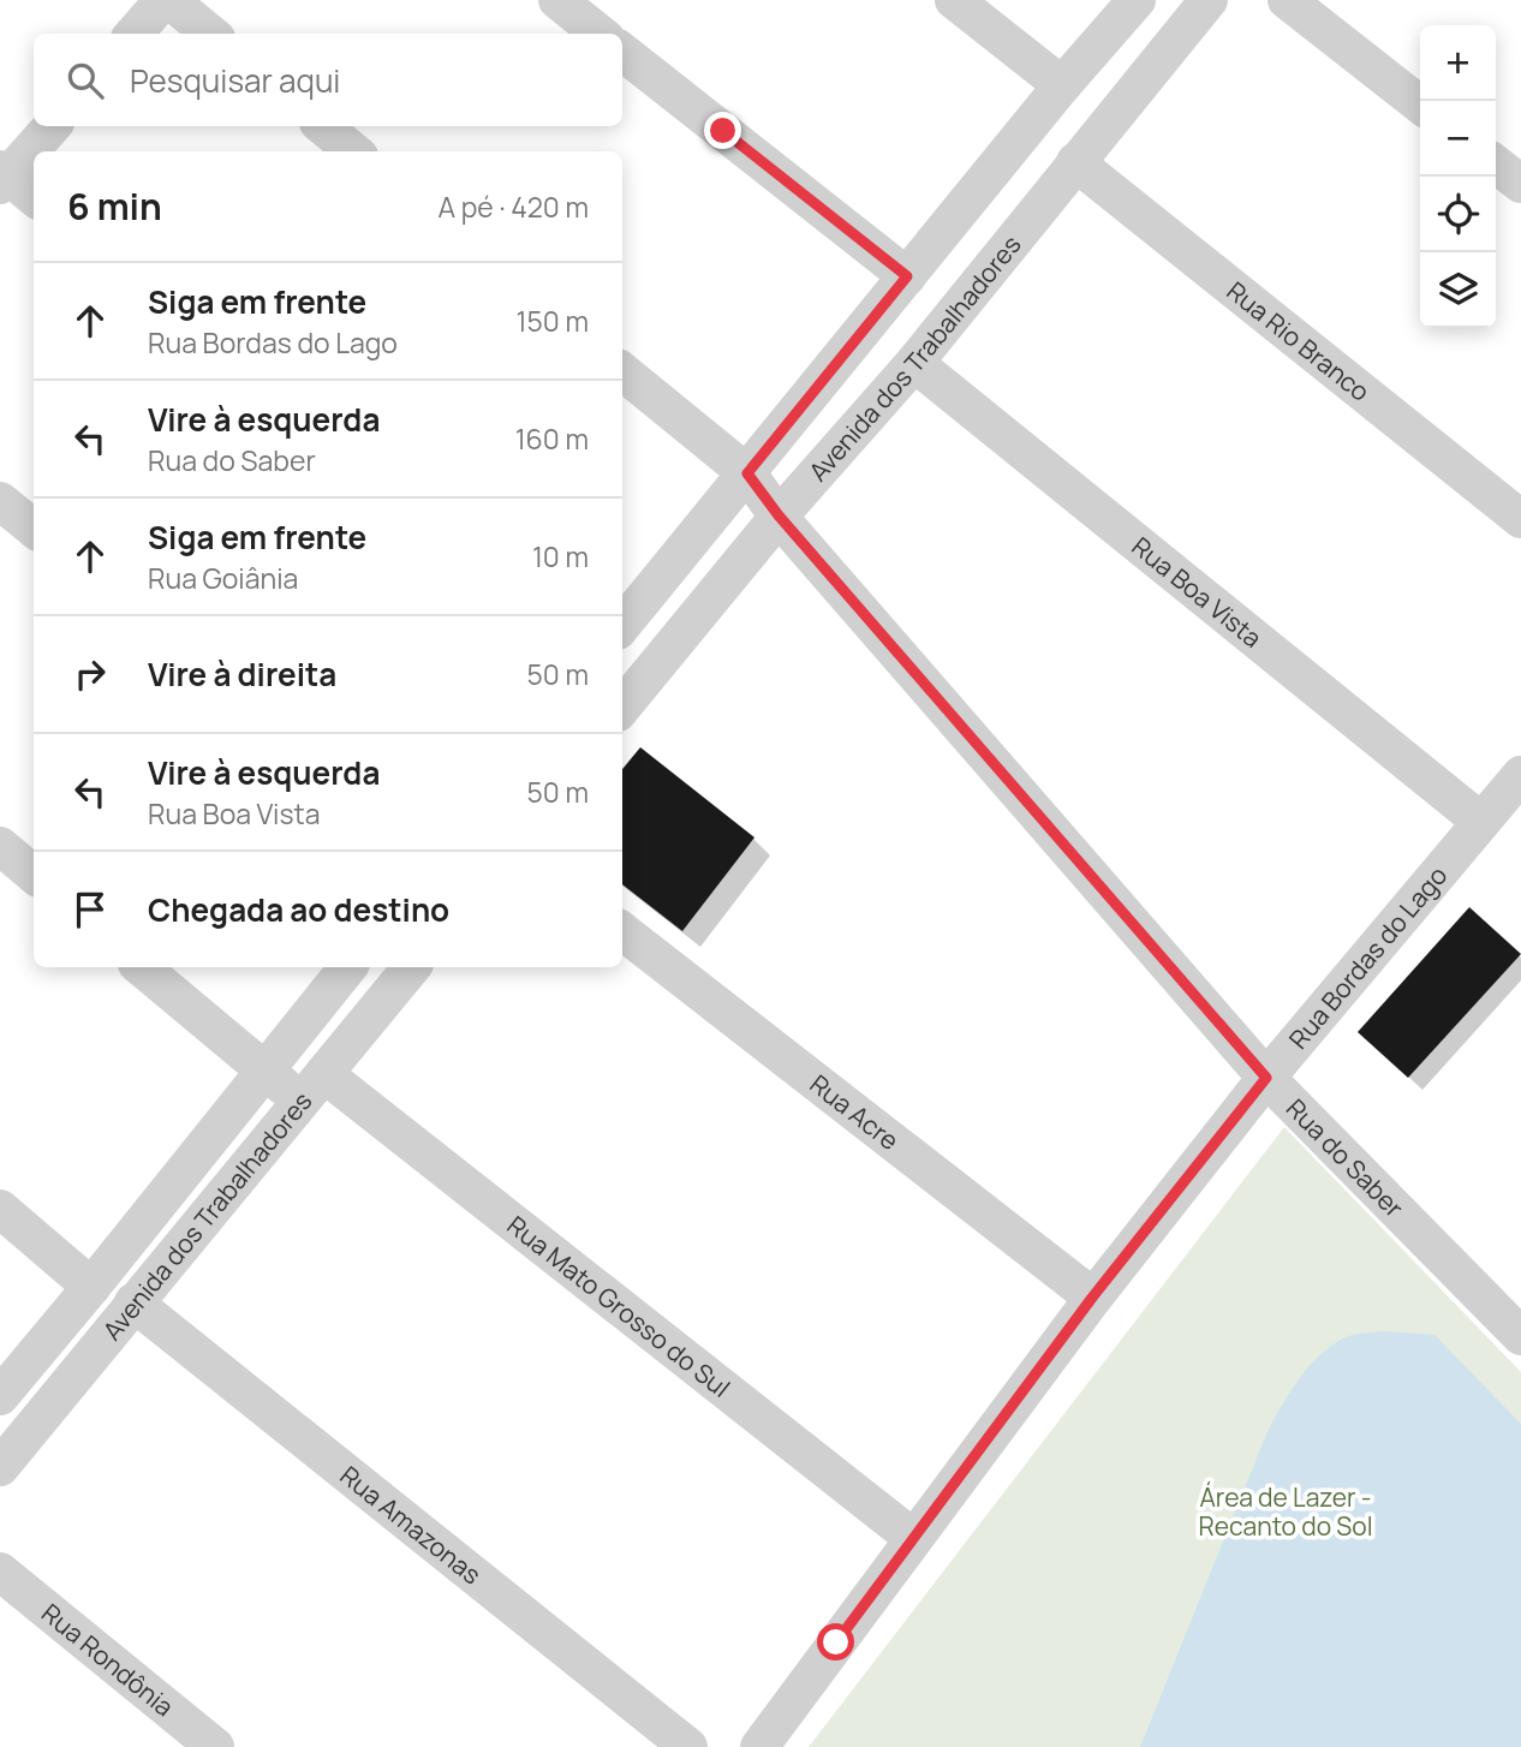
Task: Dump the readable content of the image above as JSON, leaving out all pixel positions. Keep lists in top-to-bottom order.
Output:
{
  "streets": {
    "street": [
      "Rua Rio Branco",
      "Avenida dos Trabalhadores",
      "Rua Boa Vista",
      "Rua Bordas do Lago",
      "Rua Acre",
      "Rua do Saber",
      "Rua Mato Grosso do Sul",
      "Rua Amazonas",
      "Rua Rondônia"
    ]
  },
  "crossings": [
    ["Rua Rio Branco", "Avenida dos Trabalhadores"],
    ["Avenida dos Trabalhadores", "Rua Boa Vista"],
    ["Avenida dos Trabalhadores", "Rua do Saber"],
    ["Avenida dos Trabalhadores", "Rua Mato Grosso do Sul"],
    ["Avenida dos Trabalhadores", "Rua Amazonas"],
    ["Rua Boa Vista", "Rua Bordas do Lago"],
    ["Rua Bordas do Lago", "Rua Acre"],
    ["Rua Bordas do Lago", "Rua do Saber"],
    ["Rua Bordas do Lago", "Rua Mato Grosso do Sul"]
  ],
  "parks": ["Área de Lazer - Recanto do Sol"],
  "page": {
    "map_buttons": ["+", "−"],
    "search": "Pesquisar aqui",
    "heading": ["6 min", "A pé · 420 m"],
    "list": [
      ["Siga em frente", "Rua Bordas do Lago", "150 m"],
      ["Vire à esquerda", "Rua do Saber", "160 m"],
      ["Siga em frente", "Rua Goiânia", "10 m"],
      ["Vire à direita", "50 m"],
      ["Vire à esquerda", "Rua Boa Vista", "50 m"],
      "Chegada ao destino"
    ]
  }
}
